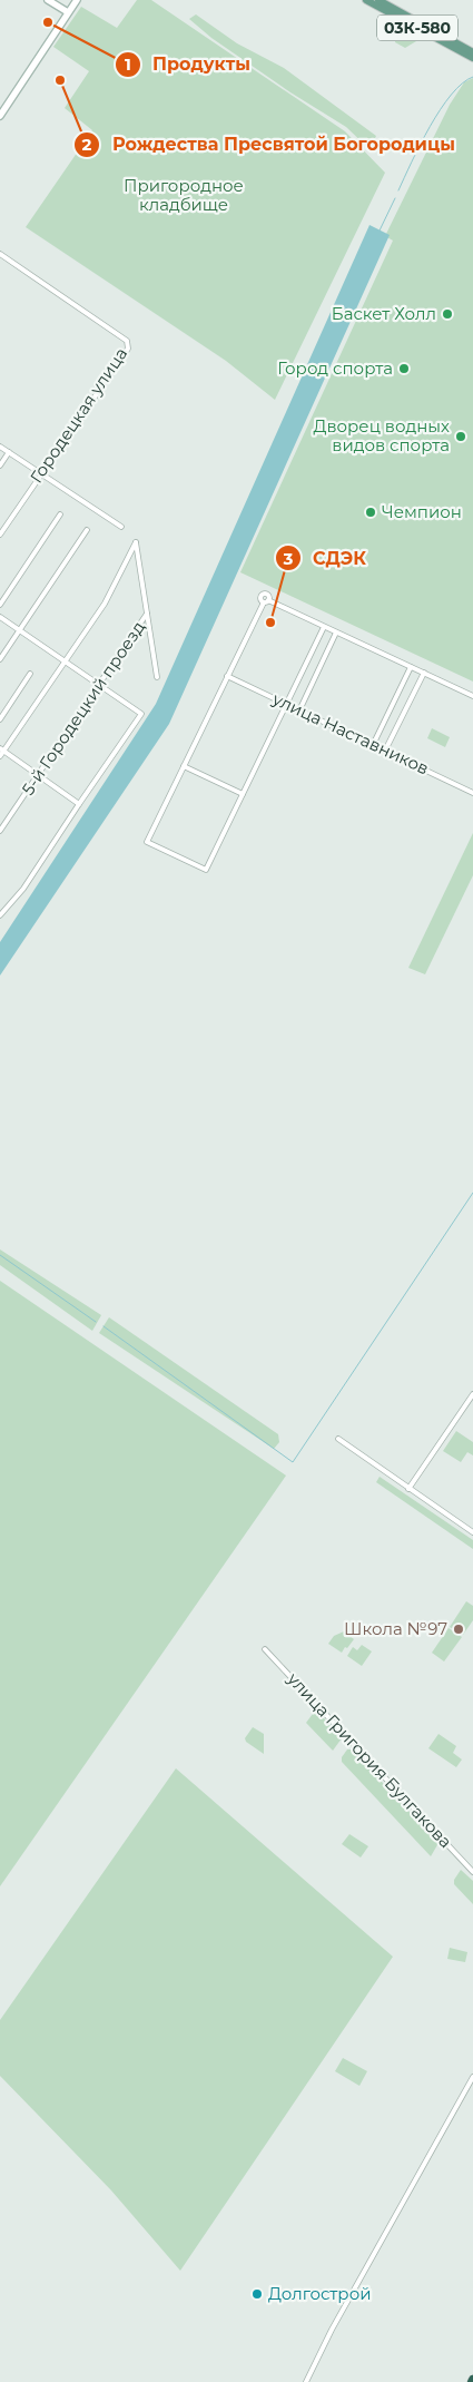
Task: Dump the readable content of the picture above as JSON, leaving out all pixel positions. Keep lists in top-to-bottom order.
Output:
{
  "streets": {
    "main road": ["03К-580"],
    "street": [
      "Городецкая улица",
      "5-й Городецкий проезд",
      "улица Наставников",
      "улица Григория Булгакова"
    ]
  },
  "parks": ["Пригородное кладбище"],
  "places": [
    "Продукты",
    "Рождества Пресвятой Богородицы",
    "Баскет Холл",
    "Город спорта",
    "Дворец водных видов спорта",
    "Чемпион",
    "СДЭК",
    "Школа №97",
    "Долгострой"
  ]
}
